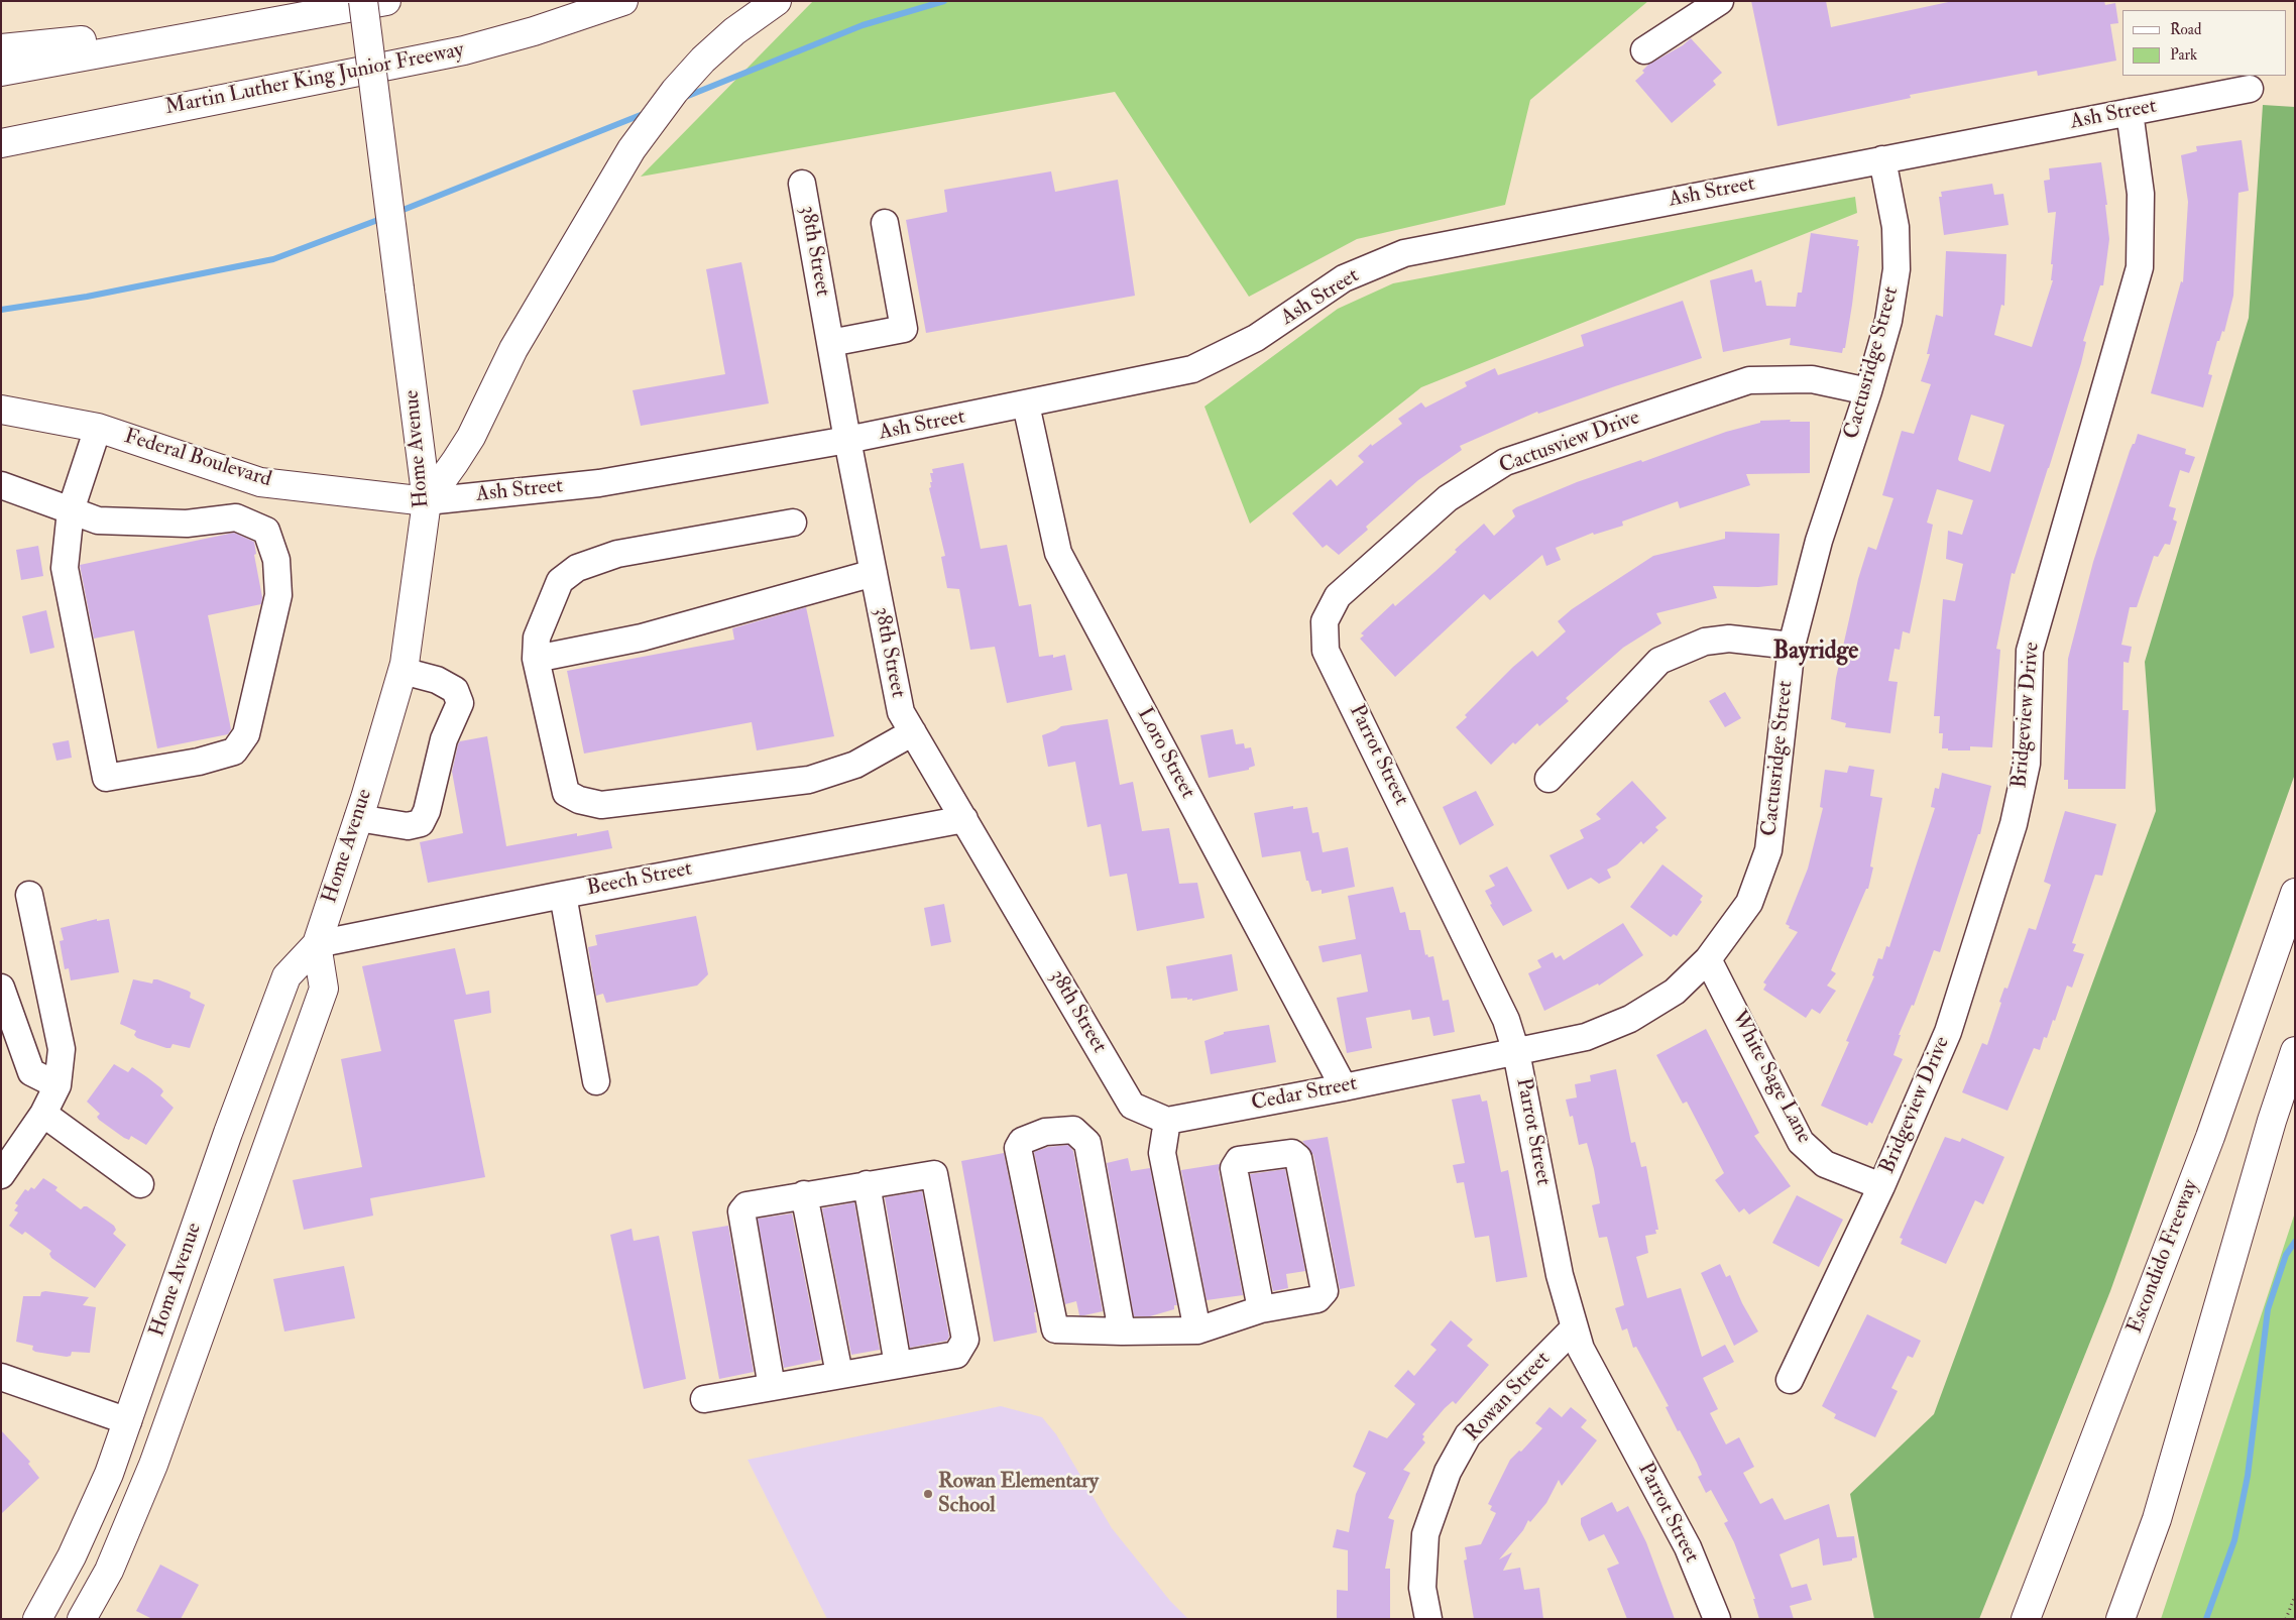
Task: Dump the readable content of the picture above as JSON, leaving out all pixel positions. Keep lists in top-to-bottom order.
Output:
{
  "streets": {
    "main road": [
      "Martin Luther King Junior Freeway",
      "Home Avenue",
      "Federal Boulevard",
      "Escondido Freeway"
    ],
    "street": [
      "Ash Street",
      "38th Street",
      "Cactusridge Street",
      "Cactusview Drive",
      "Bridgeview Drive",
      "Loro Street",
      "Parrot Street",
      "Beech Street",
      "White Sage Lane",
      "Cedar Street",
      "Rowan Street"
    ]
  },
  "crossings": [
    ["Ash Street", "38th Street"],
    ["Ash Street", "Cactusridge Street"],
    ["Ash Street", "Home Avenue"],
    ["Ash Street", "Federal Boulevard"],
    ["Ash Street", "Bridgeview Drive"],
    ["Ash Street", "Loro Street"],
    ["38th Street", "Beech Street"],
    ["38th Street", "Cedar Street"],
    ["Cactusridge Street", "Cactusview Drive"],
    ["Cactusridge Street", "Parrot Street"],
    ["Cactusridge Street", "White Sage Lane"],
    ["Cactusridge Street", "Cedar Street"],
    ["Cactusview Drive", "Parrot Street"],
    ["Home Avenue", "Federal Boulevard"],
    ["Home Avenue", "Beech Street"],
    ["Bridgeview Drive", "White Sage Lane"],
    ["Loro Street", "Cedar Street"],
    ["Parrot Street", "Cedar Street"],
    ["Parrot Street", "Rowan Street"]
  ],
  "districts": ["Bayridge"],
  "places": ["Rowan Elementary School"],
  "legend": ["Road", "Park"]
}
